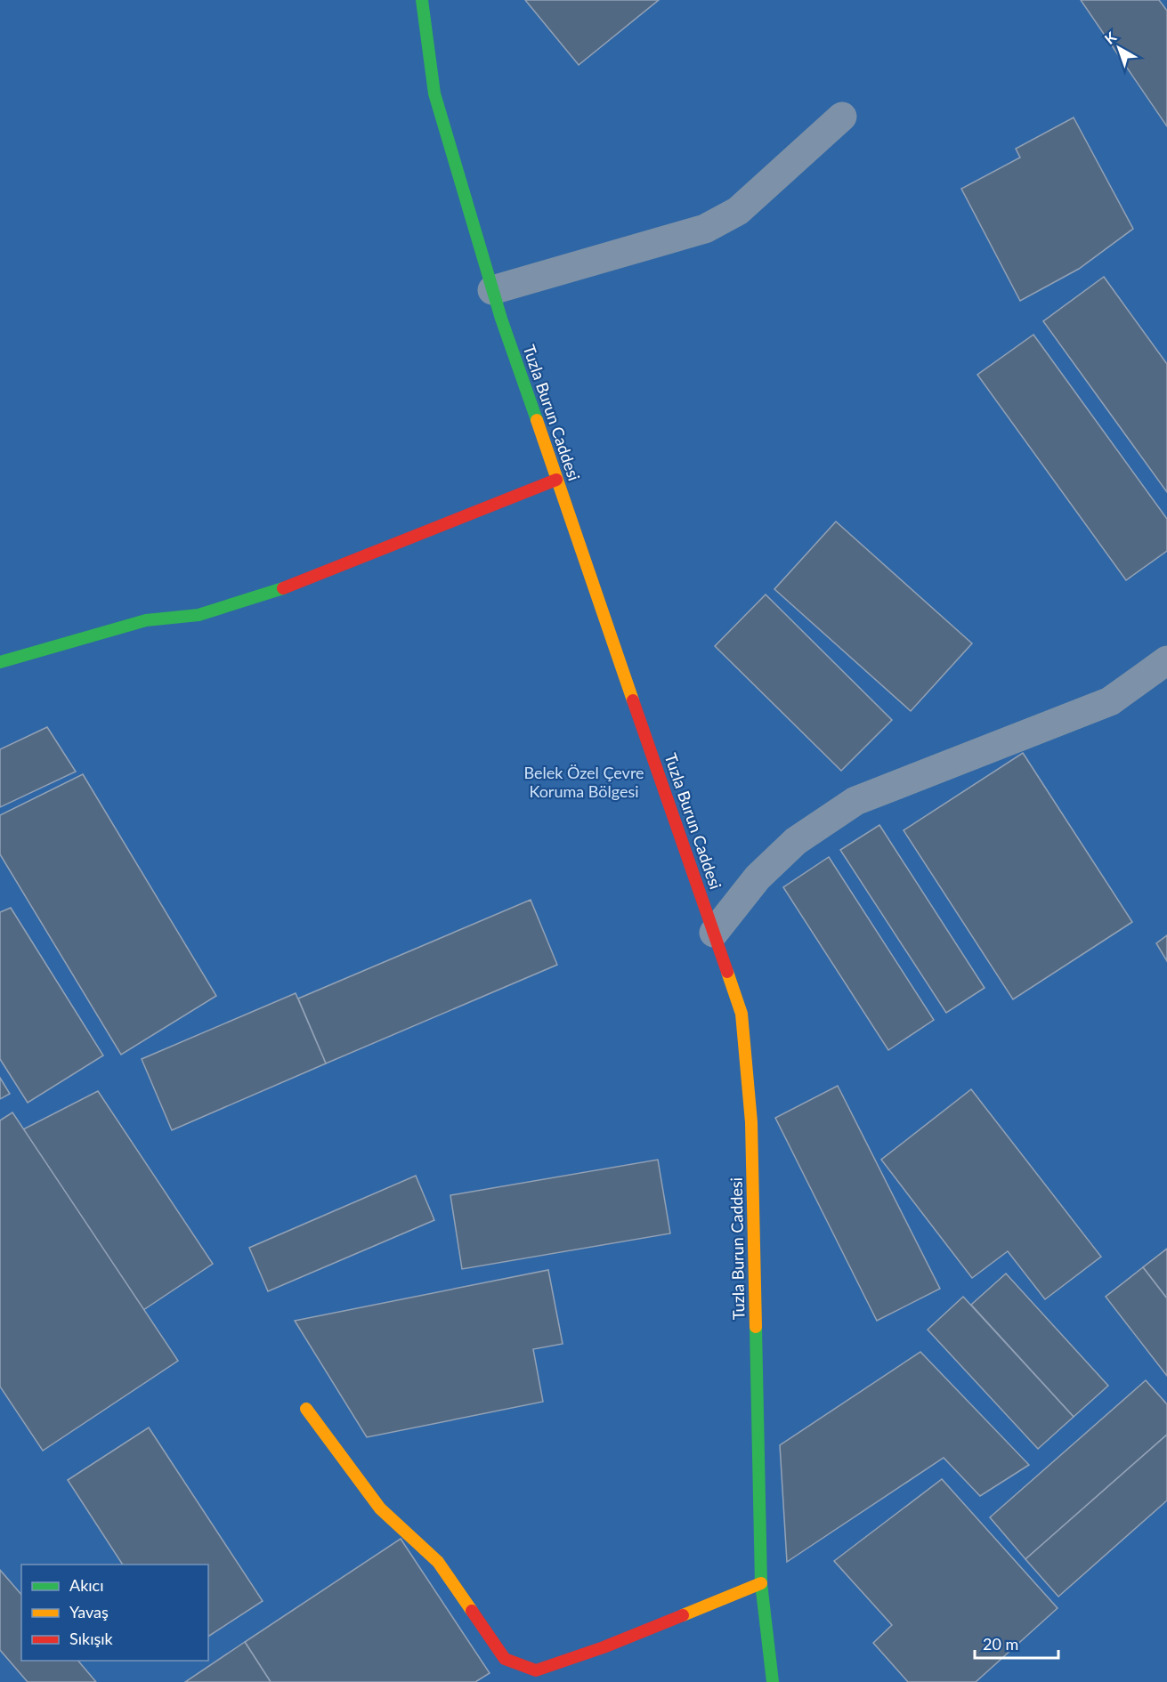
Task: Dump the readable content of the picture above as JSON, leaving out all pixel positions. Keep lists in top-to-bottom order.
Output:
{
  "streets": {
    "main road": ["Tuzla Burun Caddesi"]
  },
  "parks": ["Belek Özel Çevre Koruma Bölgesi"],
  "legend": ["Akıcı", "Yavaş", "Sıkışık"],
  "scale_bar": "20 m",
  "north": "top left"
}
